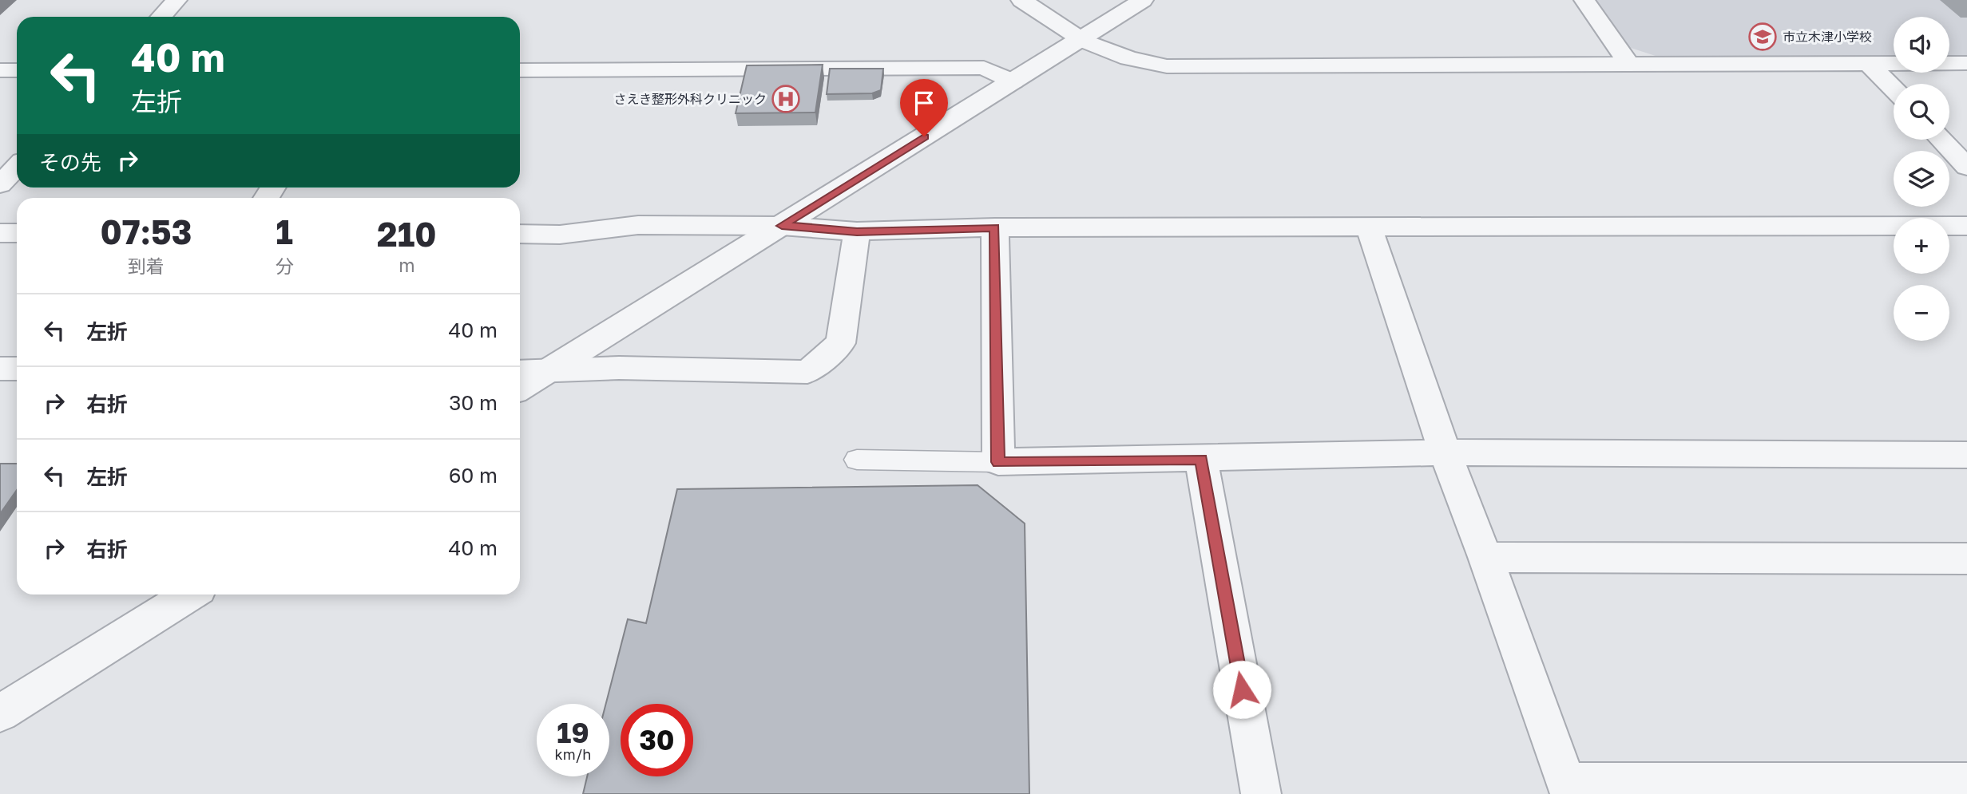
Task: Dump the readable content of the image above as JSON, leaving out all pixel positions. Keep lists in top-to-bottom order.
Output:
{
  "places": {
    "school or university": ["市立木津小学校"],
    "hospital": ["さえき整形外科クリニック"]
  },
  "page": {
    "map_buttons": ["+", "−"],
    "turn": ["40 m", "左折"],
    "then": "その先",
    "eta": [
      "07:53",
      "到着",
      "1",
      "分",
      "210",
      "m"
    ],
    "list": [
      {
        "name": "左折",
        "value": "40 m"
      },
      {
        "name": "右折",
        "value": "30 m"
      },
      {
        "name": "左折",
        "value": "60 m"
      },
      {
        "name": "右折",
        "value": "40 m"
      }
    ],
    "speed": "19 km/h",
    "limit": "30"
  }
}
